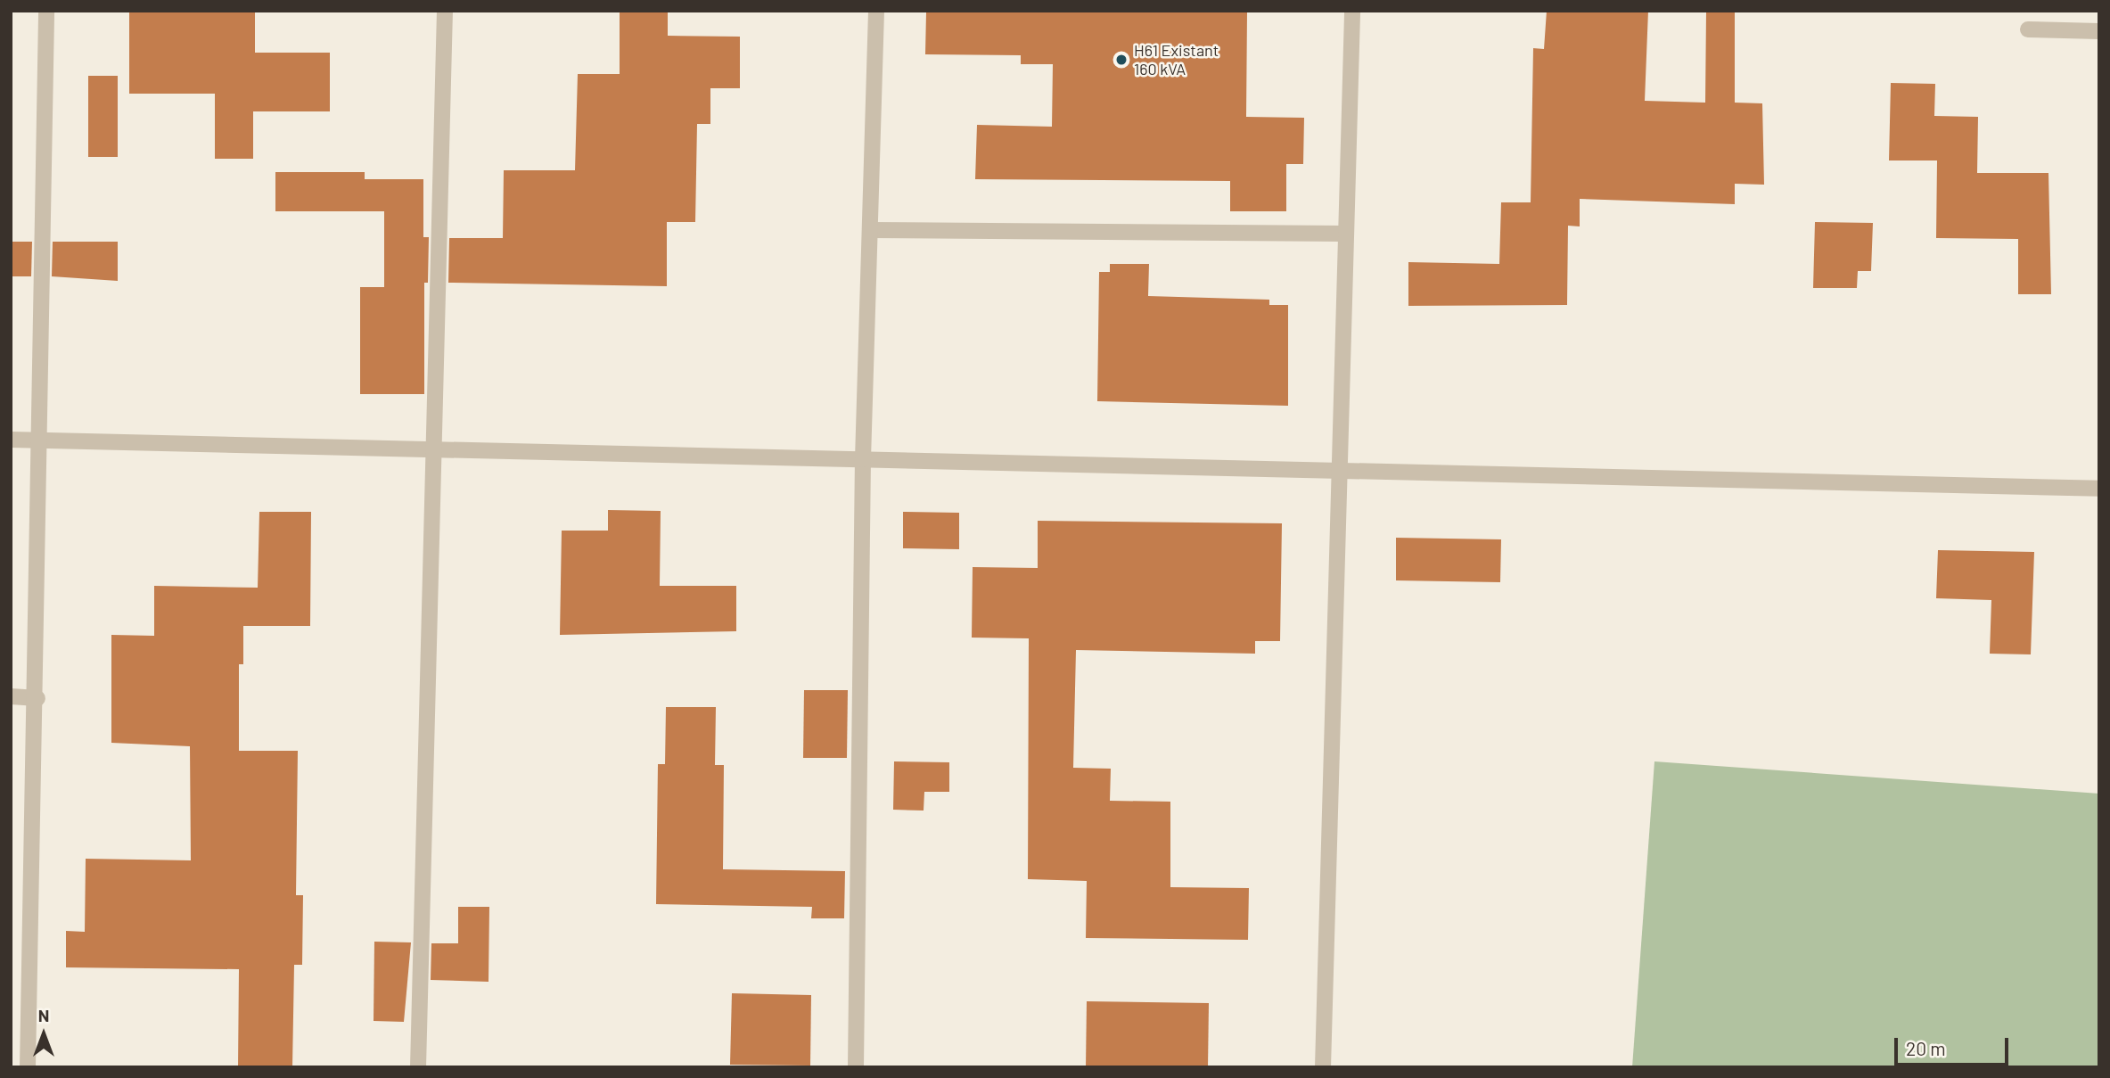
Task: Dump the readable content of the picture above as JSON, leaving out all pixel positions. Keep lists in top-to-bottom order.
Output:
{
  "places": ["H61 Existant 160 kVA"],
  "scale_bar": "20 m",
  "north": "top"
}
